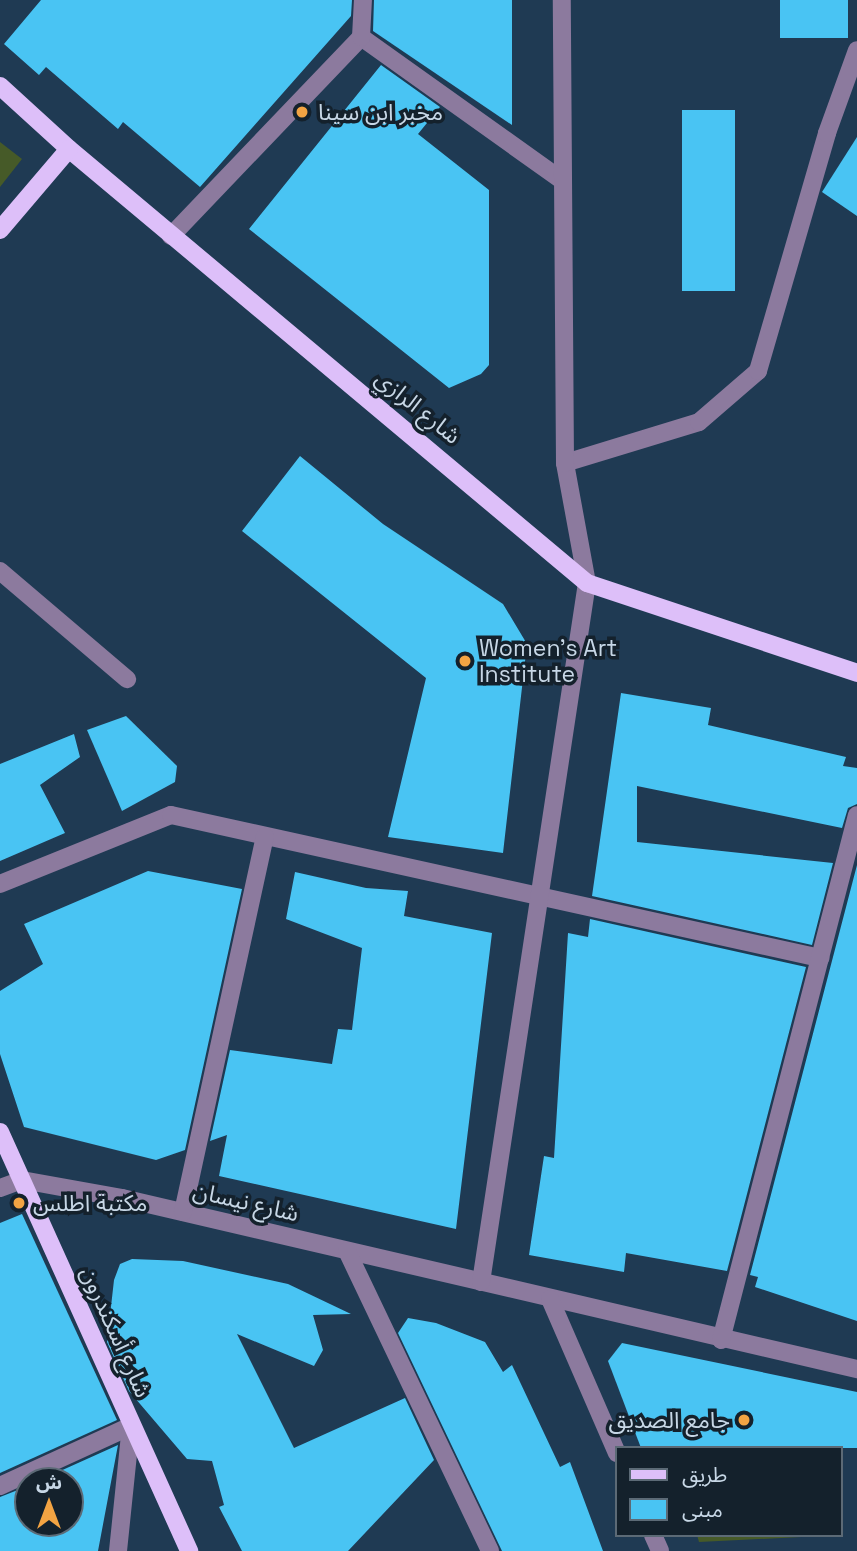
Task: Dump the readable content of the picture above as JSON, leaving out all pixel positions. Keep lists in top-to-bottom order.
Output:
{
  "streets": {
    "main road": ["شارع الرازي", "شارع أسكندرون"],
    "street": ["شارع نيسان"]
  },
  "crossings": [
    ["شارع نيسان", "شارع أسكندرون"]
  ],
  "places": [
    "مخبر ابن سينا",
    "Women's Art Institute",
    "مكتبة اطلس",
    "جامع الصديق"
  ],
  "legend": ["طريق", "مبنى"],
  "north": "top"
}
